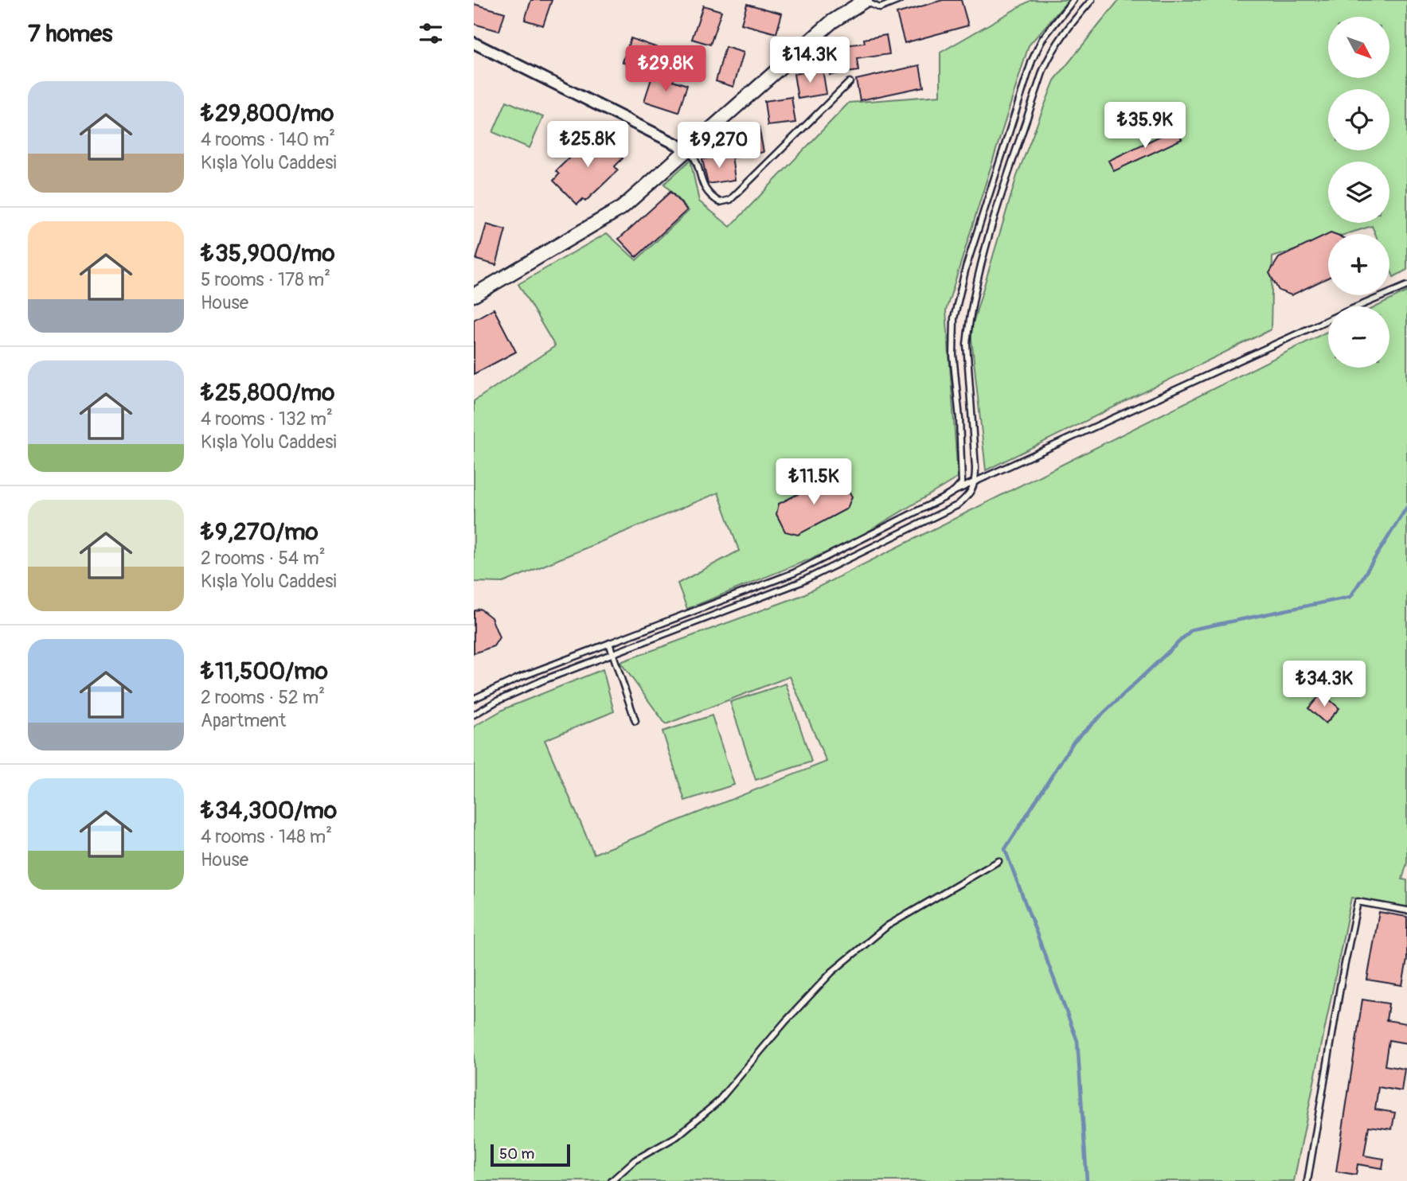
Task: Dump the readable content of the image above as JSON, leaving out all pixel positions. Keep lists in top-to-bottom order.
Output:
{
  "scale_bar": "50 m",
  "north": "bottom right",
  "page": {
    "heading": "7 homes",
    "map_buttons": ["+", "−"],
    "price": [
      "₺14.3K",
      "₺29.8K",
      "₺35.9K",
      "₺25.8K",
      "₺9,270",
      "₺11.5K",
      "₺34.3K"
    ],
    "list": [
      {
        "name": "₺29,800/mo",
        "note": "4 rooms · 140 m² · Kışla Yolu Caddesi"
      },
      {
        "name": "₺35,900/mo",
        "note": "5 rooms · 178 m² · House"
      },
      {
        "name": "₺25,800/mo",
        "note": "4 rooms · 132 m² · Kışla Yolu Caddesi"
      },
      {
        "name": "₺9,270/mo",
        "note": "2 rooms · 54 m² · Kışla Yolu Caddesi"
      },
      {
        "name": "₺11,500/mo",
        "note": "2 rooms · 52 m² · Apartment"
      },
      {
        "name": "₺34,300/mo",
        "note": "4 rooms · 148 m² · House"
      }
    ],
    "scale": "50 m"
  }
}
